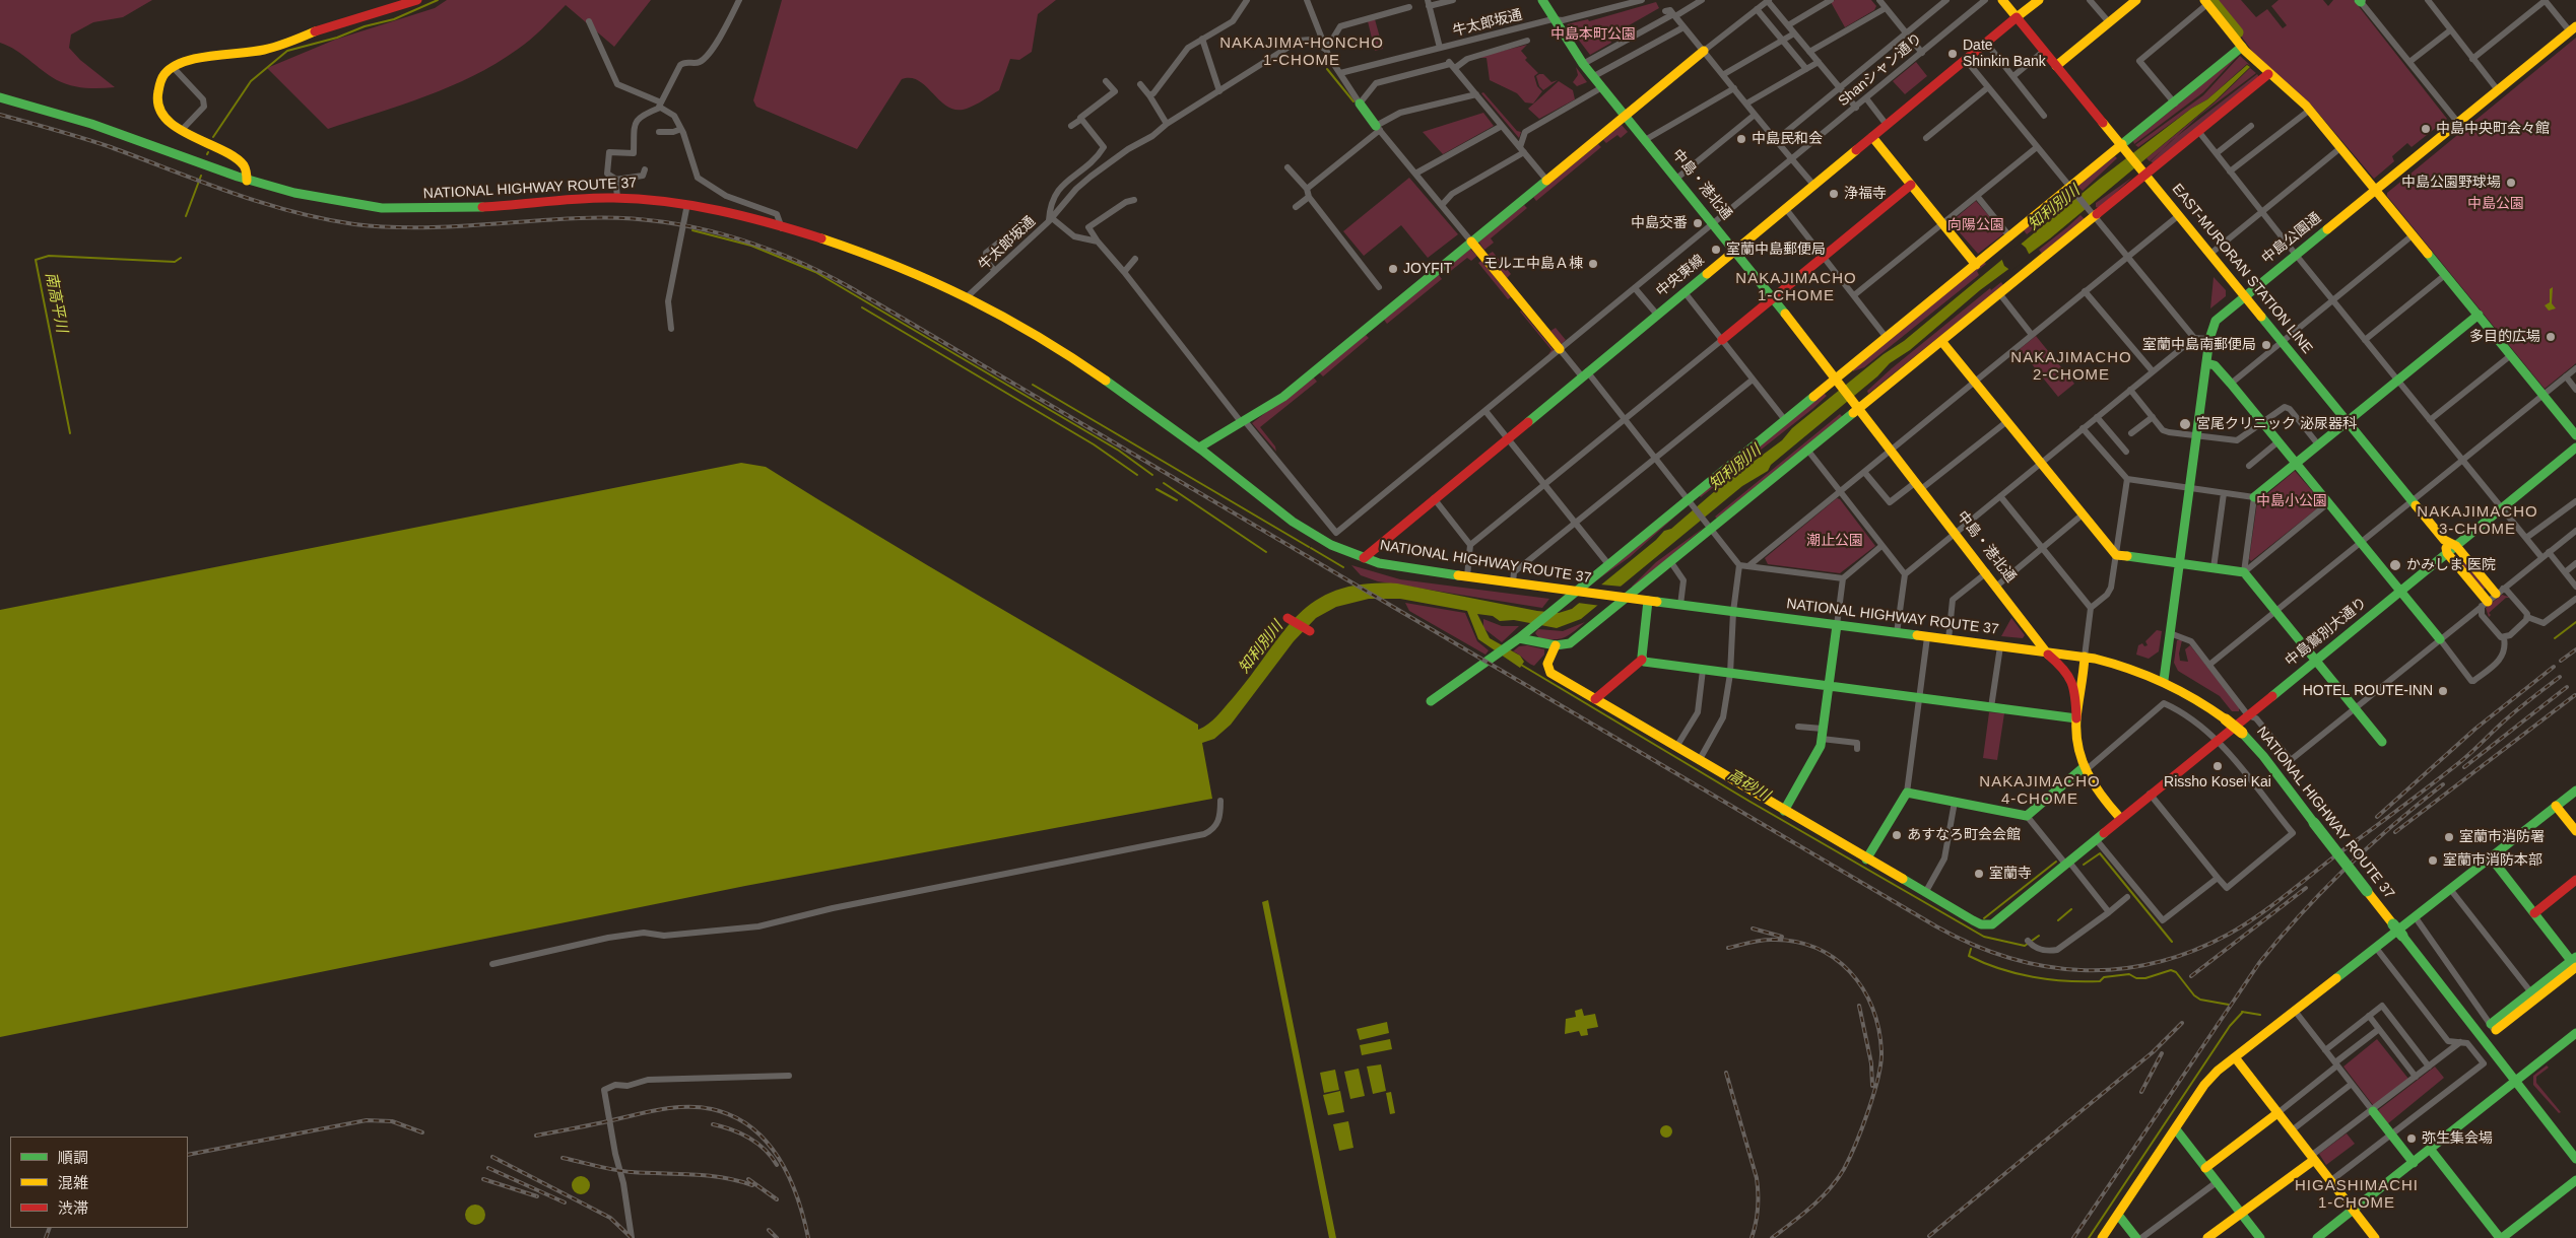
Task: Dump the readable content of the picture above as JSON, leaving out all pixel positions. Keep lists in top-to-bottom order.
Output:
{
  "streets": {
    "main road": [
      "中島・港北通",
      "NATIONAL HIGHWAY ROUTE 37",
      "中島公園通",
      "EAST-MURORAN STATION LINE",
      "中央東線",
      "中島鷲別大通り"
    ],
    "street": ["牛太郎坂通", "Shanシャン通り"]
  },
  "crossings": [
    ["牛太郎坂通", "中島・港北通"],
    ["牛太郎坂通", "NATIONAL HIGHWAY ROUTE 37"],
    ["Shanシャン通り", "中島・港北通"],
    ["中島・港北通", "NATIONAL HIGHWAY ROUTE 37"],
    ["中島・港北通", "中央東線"],
    ["NATIONAL HIGHWAY ROUTE 37", "中島公園通"],
    ["NATIONAL HIGHWAY ROUTE 37", "中央東線"],
    ["中島公園通", "EAST-MURORAN STATION LINE"],
    ["EAST-MURORAN STATION LINE", "中央東線"],
    ["EAST-MURORAN STATION LINE", "中島鷲別大通り"]
  ],
  "districts": [
    "NAKAJIMA-HONCHO 1-CHOME",
    "NAKAJIMACHO 1-CHOME",
    "NAKAJIMACHO 2-CHOME",
    "NAKAJIMACHO 3-CHOME",
    "NAKAJIMACHO 4-CHOME",
    "HIGASHIMACHI 1-CHOME"
  ],
  "water": ["知利別川", "南高平川", "高砂川"],
  "parks": [
    "中島本町公園",
    "中島公園",
    "向陽公園",
    "中島小公園",
    "潮止公園"
  ],
  "places": [
    "Date Shinkin Bank",
    "中島中央町会々館",
    "中島民和会",
    "中島公園野球場",
    "浄福寺",
    "中島交番",
    "室蘭中島郵便局",
    "モルエ中島Ａ棟",
    "JOYFIT",
    "多目的広場",
    "室蘭中島南郵便局",
    "宮尾クリニック 泌尿器科",
    "かみしま 医院",
    "HOTEL ROUTE-INN",
    "Rissho Kosei Kai",
    "あすなろ町会会館",
    "室蘭市消防署",
    "室蘭市消防本部",
    "室蘭寺",
    "弥生集会場"
  ],
  "legend": ["順調", "混雑", "渋滞"]
}
